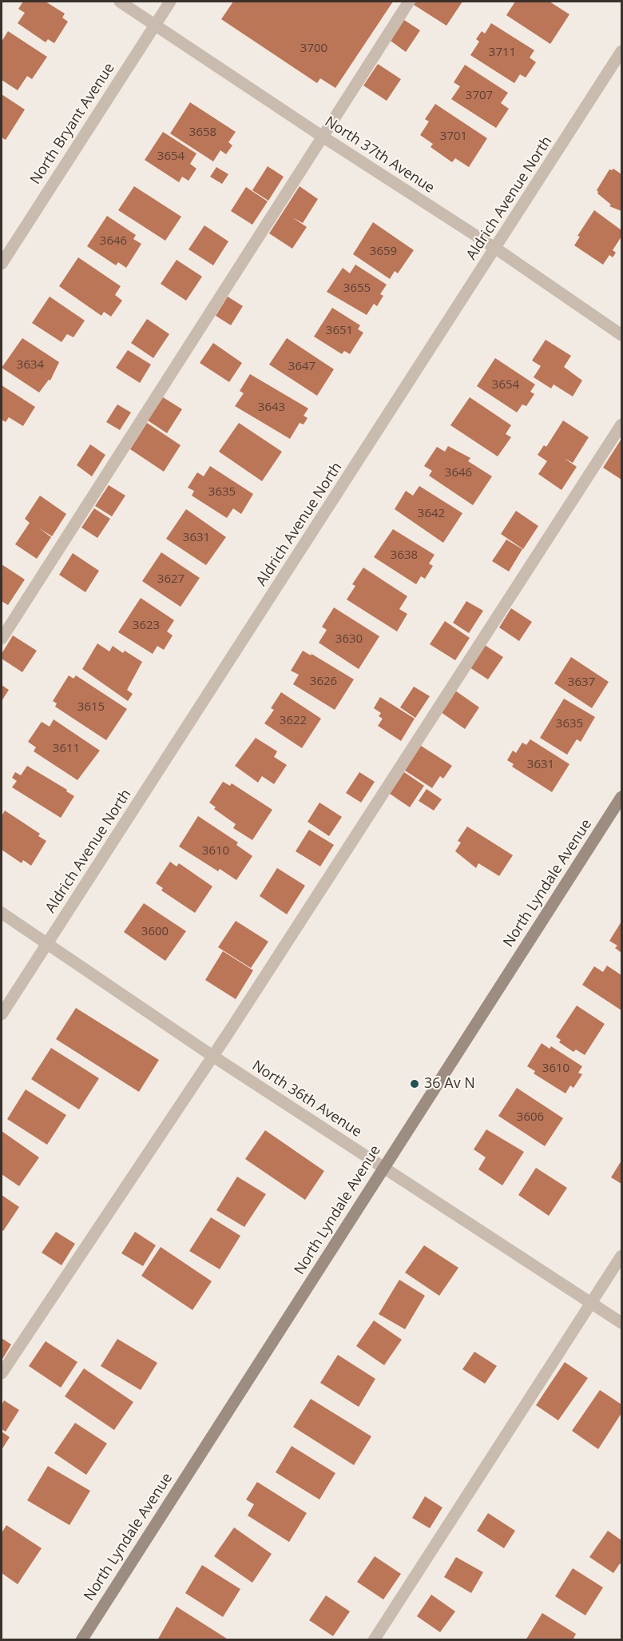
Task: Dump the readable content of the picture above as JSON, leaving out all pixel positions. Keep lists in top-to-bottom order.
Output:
{
  "streets": {
    "street": [
      "North Bryant Avenue",
      "North 37th Avenue",
      "Aldrich Avenue North",
      "North Lyndale Avenue",
      "North 36th Avenue"
    ]
  },
  "crossings": [
    ["North Bryant Avenue", "North 37th Avenue"],
    ["North 37th Avenue", "Aldrich Avenue North"],
    ["Aldrich Avenue North", "North 36th Avenue"],
    ["North Lyndale Avenue", "North 36th Avenue"]
  ],
  "places": ["36 Av N"],
  "house_numbers": [
    "3700",
    "3711",
    "3707",
    "3658",
    "3701",
    "3654",
    "3646",
    "3659",
    "3655",
    "3651",
    "3634",
    "3647",
    "3654",
    "3643",
    "3646",
    "3635",
    "3642",
    "3631",
    "3638",
    "3627",
    "3623",
    "3630",
    "3626",
    "3637",
    "3615",
    "3622",
    "3635",
    "3611",
    "3631",
    "3610",
    "3600",
    "3610",
    "3606"
  ]
}
